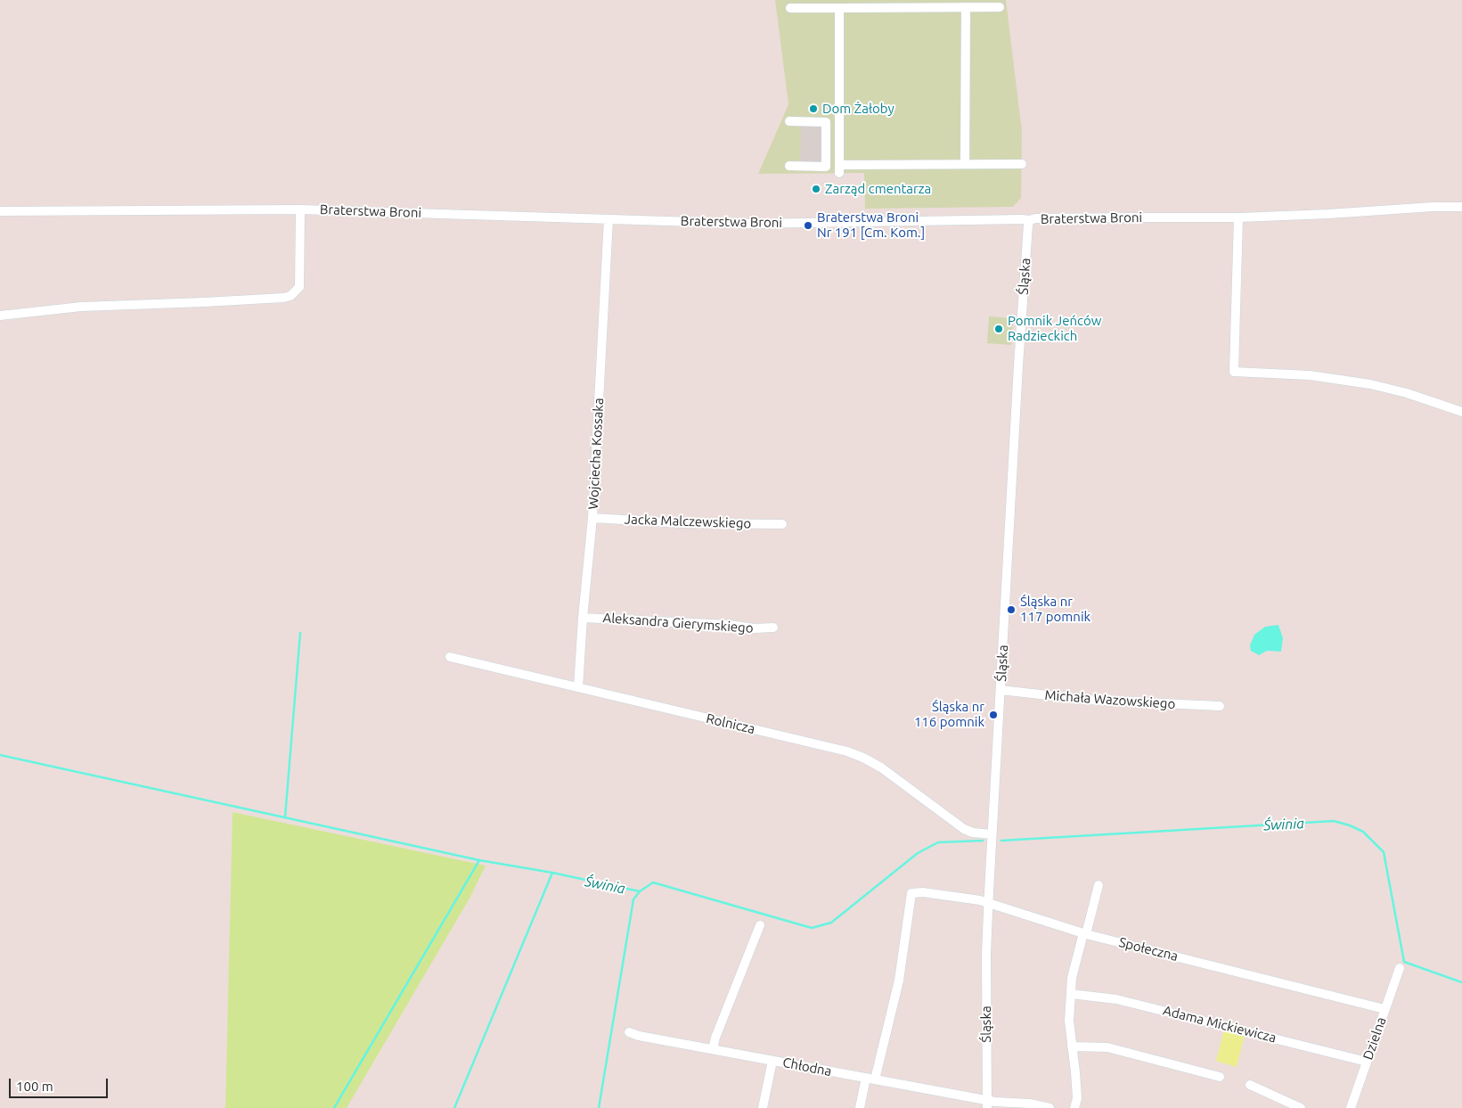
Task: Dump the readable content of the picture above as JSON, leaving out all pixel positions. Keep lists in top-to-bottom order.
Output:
{
  "streets": {
    "street": [
      "Braterstwa Broni",
      "Śląska",
      "Wojciecha Kossaka",
      "Jacka Malczewskiego",
      "Aleksandra Gierymskiego",
      "Michała Wazowskiego",
      "Rolnicza",
      "Społeczna",
      "Adama Mickiewicza",
      "Dzielna",
      "Chłodna"
    ]
  },
  "crossings": [
    ["Braterstwa Broni", "Śląska"],
    ["Braterstwa Broni", "Wojciecha Kossaka"],
    ["Śląska", "Michała Wazowskiego"],
    ["Śląska", "Rolnicza"],
    ["Śląska", "Społeczna"],
    ["Śląska", "Chłodna"],
    ["Wojciecha Kossaka", "Jacka Malczewskiego"],
    ["Wojciecha Kossaka", "Aleksandra Gierymskiego"],
    ["Wojciecha Kossaka", "Rolnicza"],
    ["Społeczna", "Dzielna"],
    ["Społeczna", "Chłodna"],
    ["Adama Mickiewicza", "Dzielna"]
  ],
  "water": ["Świnia"],
  "places": [
    "Dom Żałoby",
    "Zarząd cmentarza",
    "Braterstwa Broni Nr 191 [Cm. Kom.]",
    "Pomnik Jeńców Radzieckich",
    "Śląska nr 117 pomnik",
    "Śląska nr 116 pomnik"
  ],
  "scale_bar": "100 m"
}
